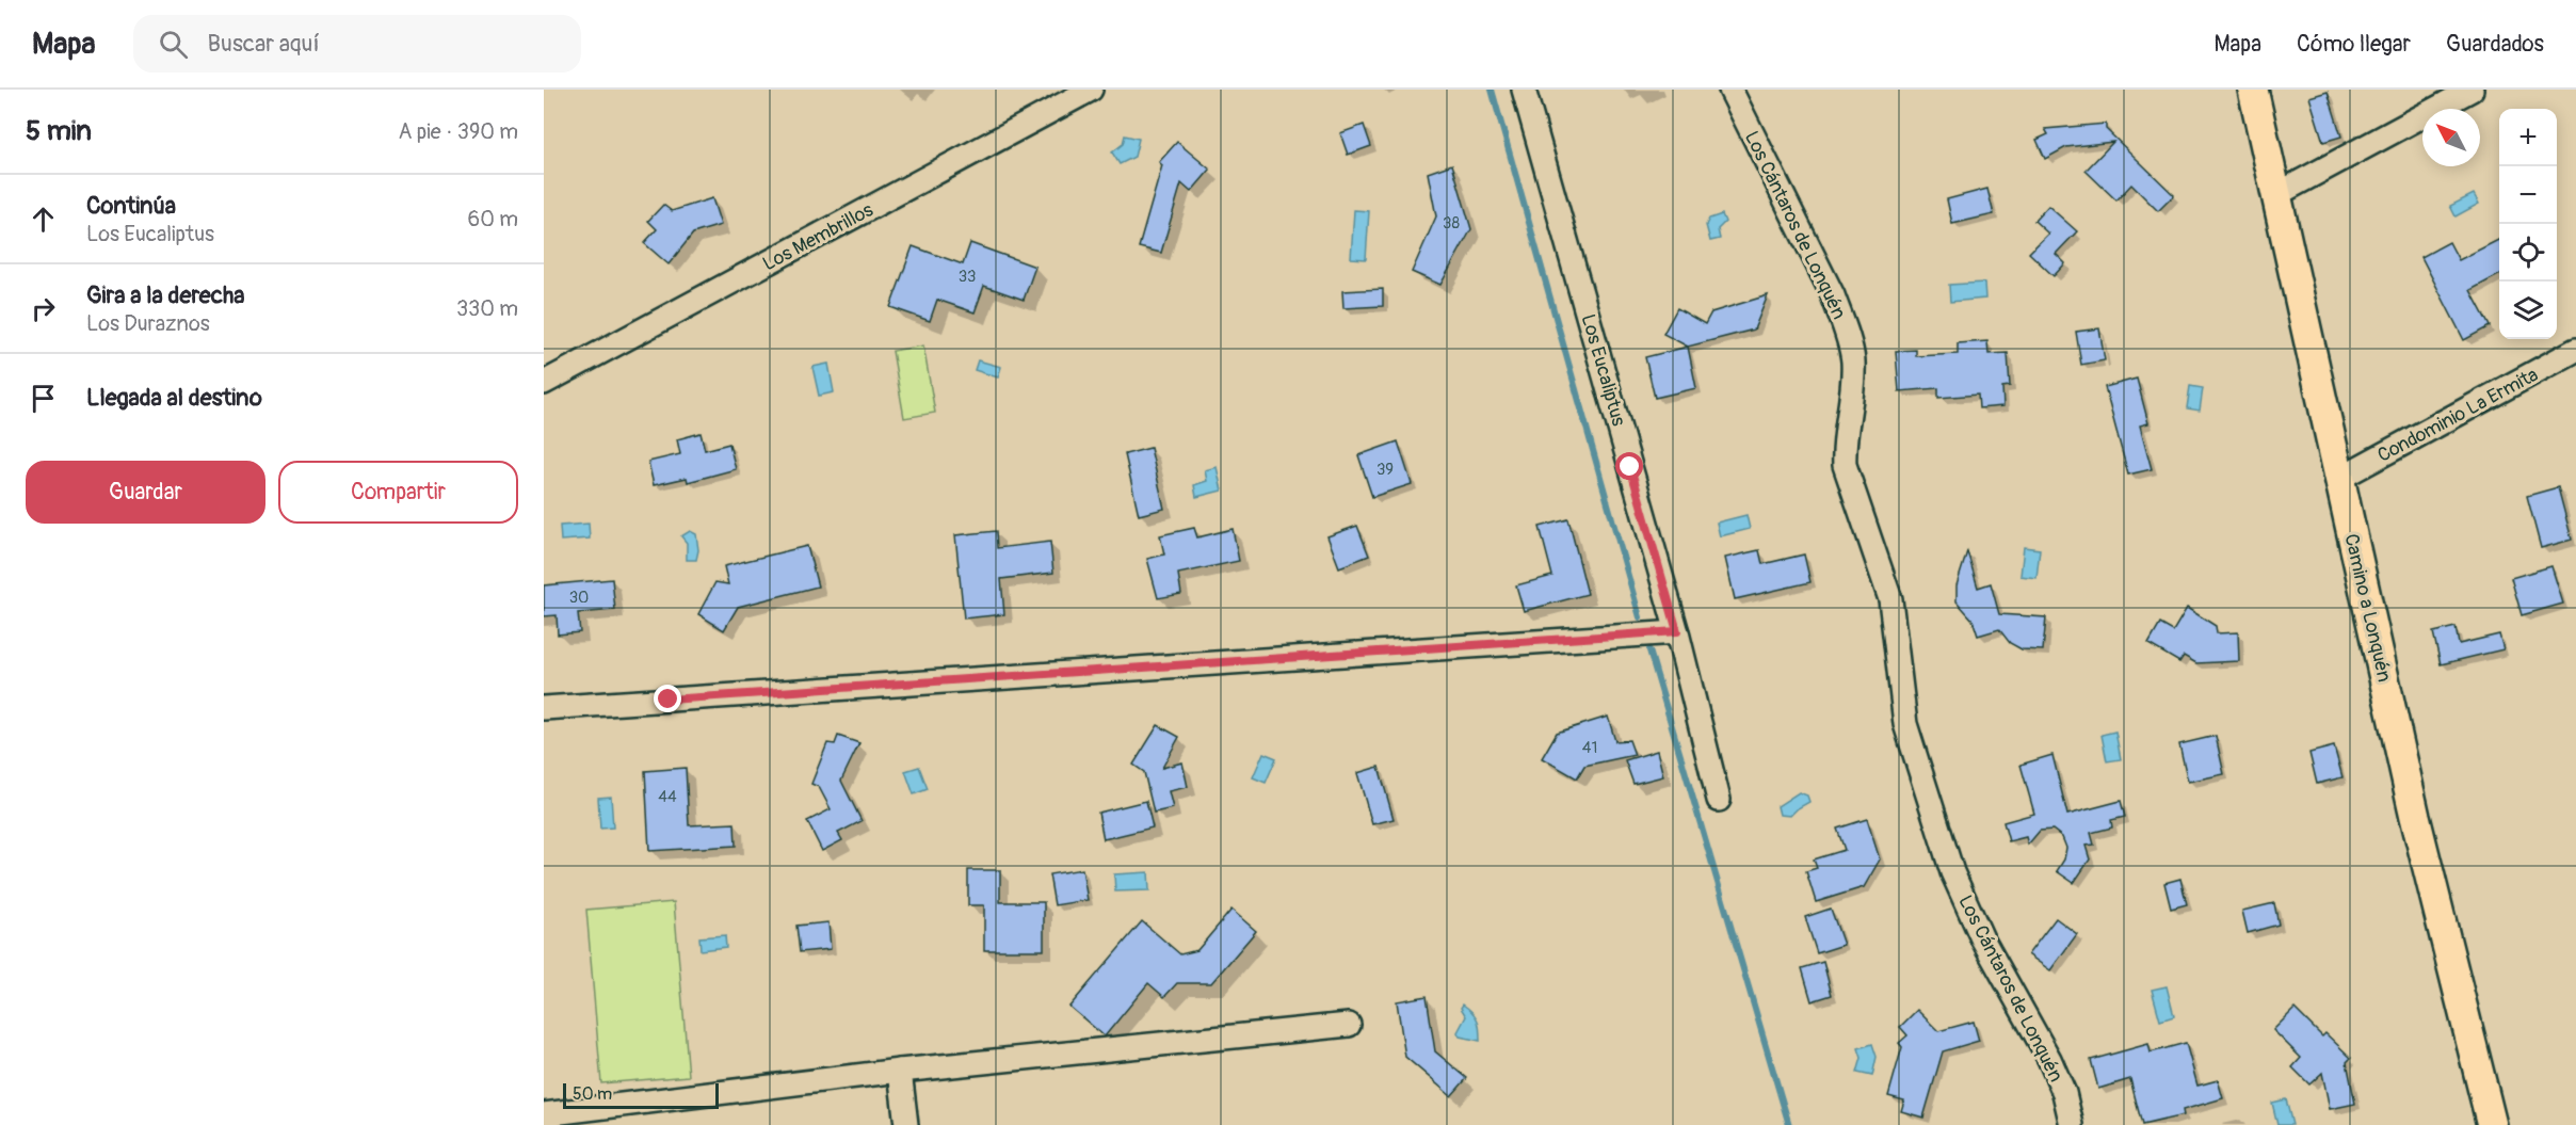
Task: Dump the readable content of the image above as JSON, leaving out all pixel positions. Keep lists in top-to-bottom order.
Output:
{
  "streets": {
    "main road": ["Camino a Lonquén"],
    "street": [
      "Los Cántaros de Lonquén",
      "Los Membrillos",
      "Los Eucaliptus",
      "Condominio La Ermita"
    ]
  },
  "crossings": [
    ["Condominio La Ermita", "Camino a Lonquén"]
  ],
  "house_numbers": [
    "38",
    "33",
    "39",
    "30",
    "41",
    "44"
  ],
  "scale_bar": "50 m",
  "north": "top left",
  "page": {
    "header": "Mapa",
    "search": "Buscar aquí",
    "nav": ["Mapa", "Cómo llegar", "Guardados"],
    "heading": ["5 min", "A pie · 390 m"],
    "map_buttons": ["+", "−"],
    "list": [
      ["Continúa", "Los Eucaliptus", "60 m"],
      ["Gira a la derecha", "Los Duraznos", "330 m"],
      "Llegada al destino"
    ],
    "buttons": ["Guardar", "Compartir"],
    "scale": "50 m"
  }
}
